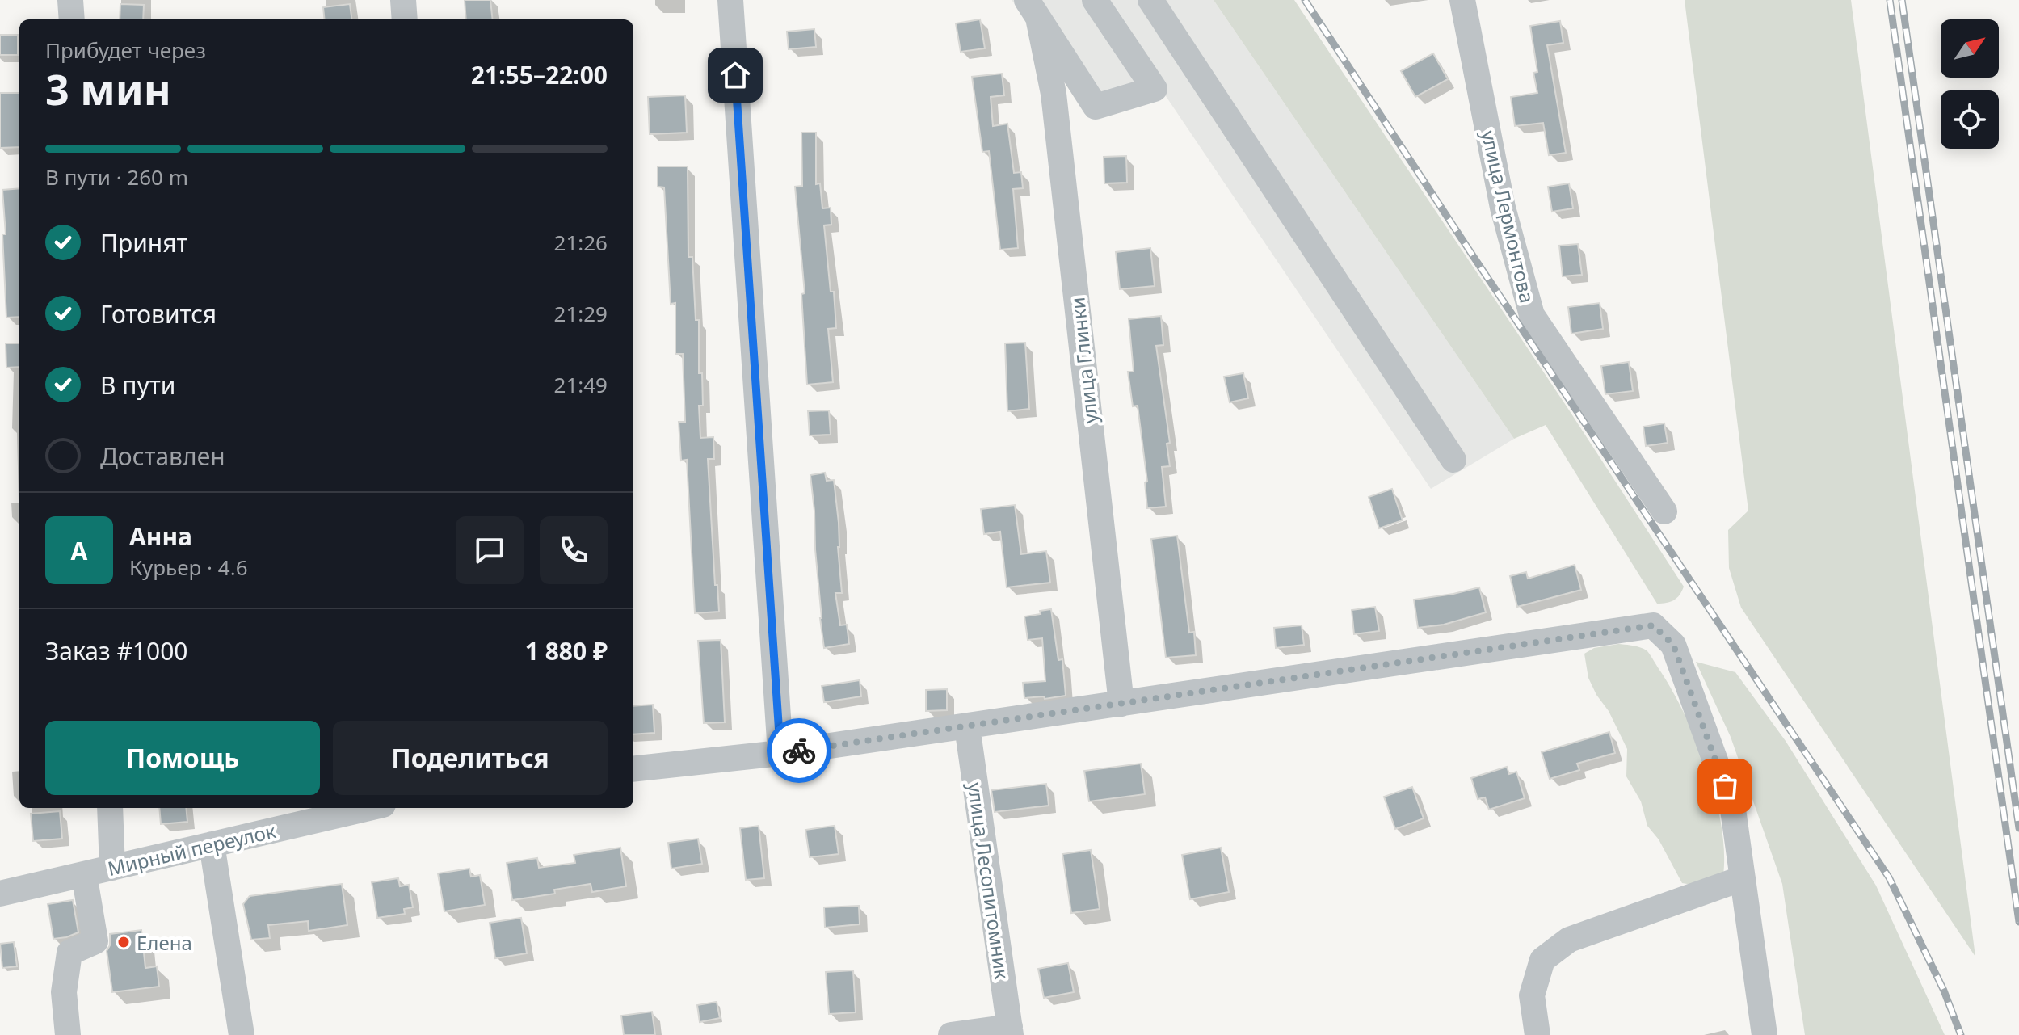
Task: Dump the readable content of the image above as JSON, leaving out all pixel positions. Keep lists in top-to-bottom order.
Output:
{
  "streets": {
    "street": [
      "улица Лермонтова",
      "улица Глинки",
      "Мирный переулок",
      "улица Лесопитомник"
    ]
  },
  "places": ["Елена"],
  "north": "top right",
  "page": {
    "heading": ["3 мин", "Прибудет через", "21:55–22:00"],
    "panel": [
      "Анна",
      "Курьер · 4.6",
      "Заказ #1000",
      "1 880 ₽"
    ],
    "bar": "В пути · 260 m",
    "list": [
      ["Принят", "21:26"],
      ["Готовится", "21:29"],
      ["В пути", "21:49"],
      "Доставлен"
    ],
    "round": "А",
    "buttons": ["Помощь", "Поделиться"]
  }
}
